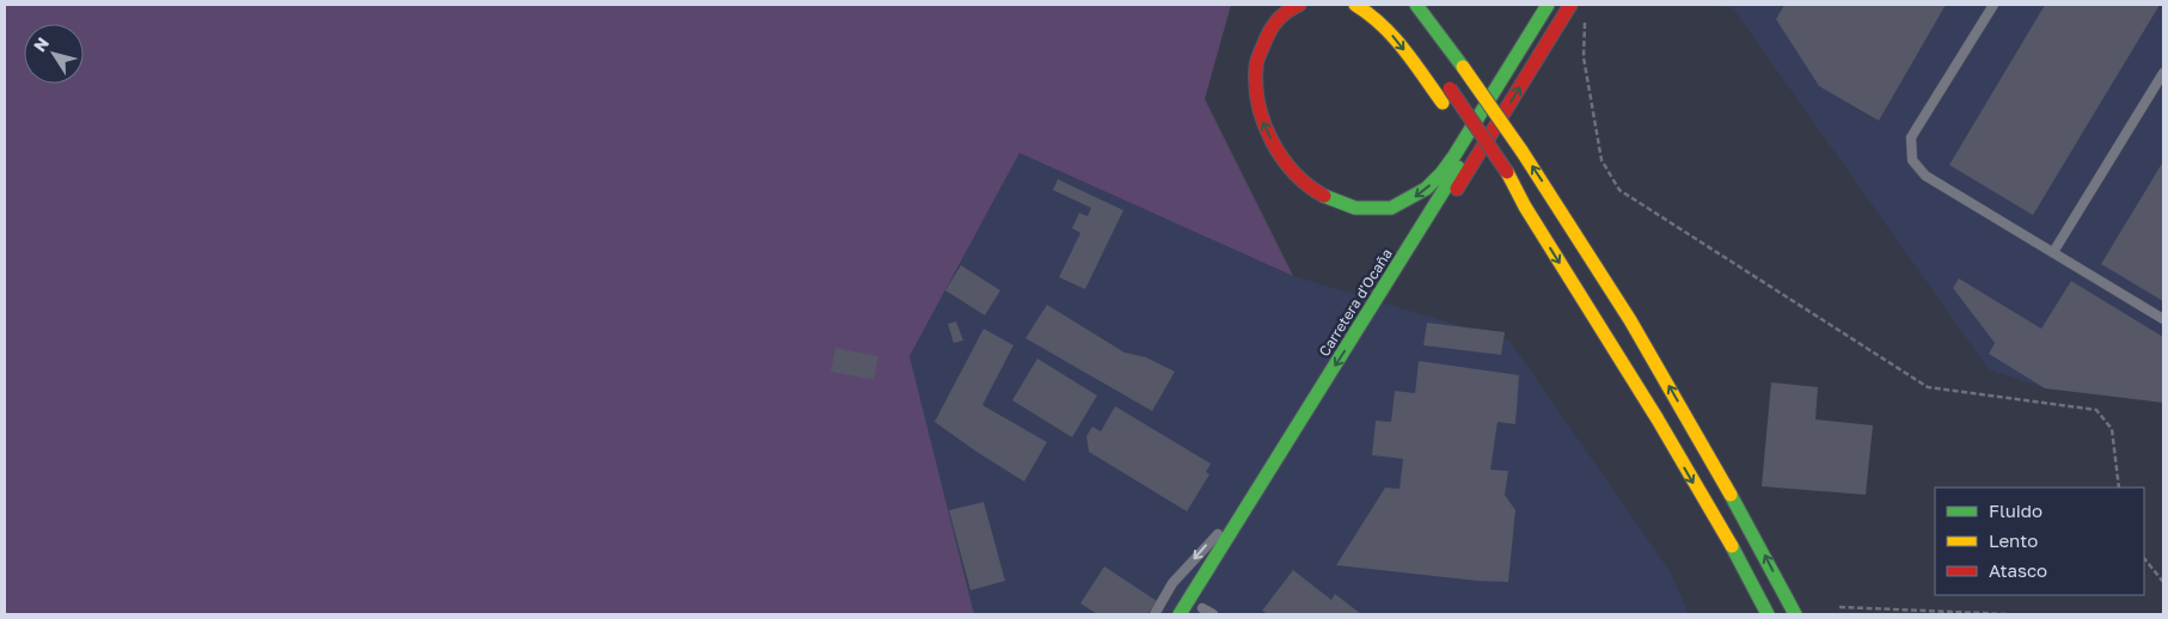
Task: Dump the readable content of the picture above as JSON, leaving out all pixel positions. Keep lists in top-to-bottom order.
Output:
{
  "streets": {
    "main road": ["Carretera d'Ocaña"]
  },
  "legend": ["Fluido", "Lento", "Atasco"],
  "north": "top left"
}
